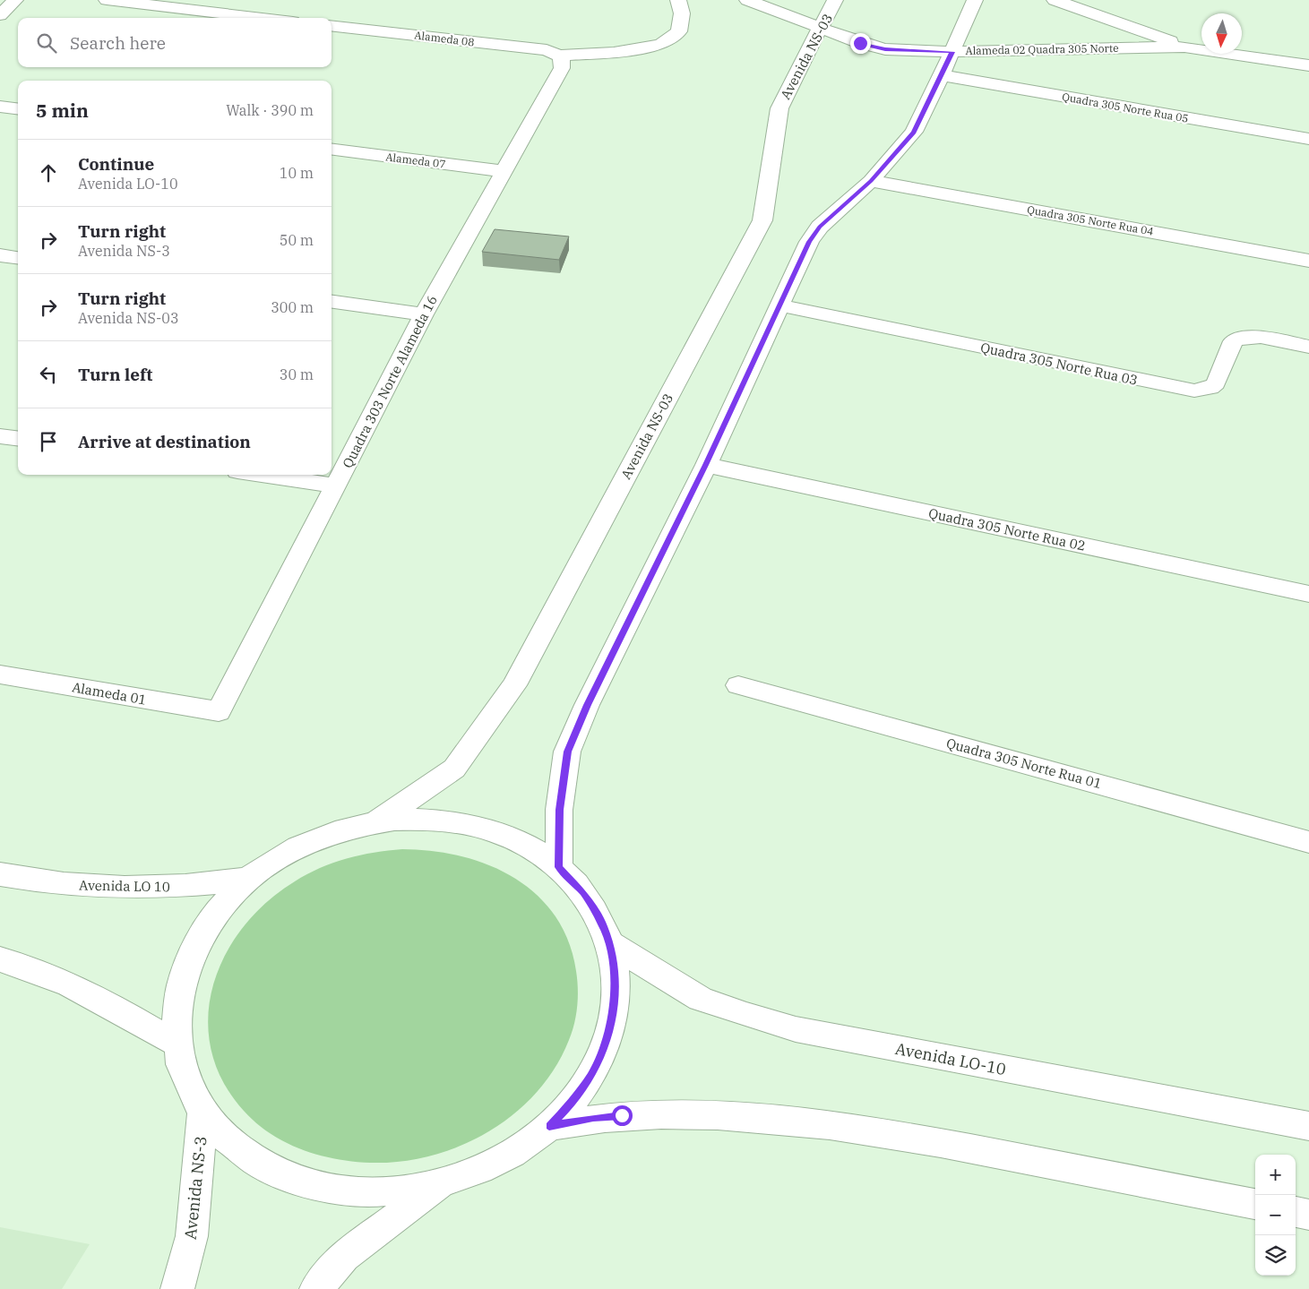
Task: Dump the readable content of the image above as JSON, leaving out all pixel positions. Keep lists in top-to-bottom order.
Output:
{
  "streets": {
    "street": [
      "Alameda 08",
      "Alameda 02 Quadra 305 Norte",
      "Avenida NS-03",
      "Quadra 305 Norte Rua 05",
      "Alameda 07",
      "Quadra 305 Norte Rua 04",
      "Quadra 305 Norte Rua 03",
      "Quadra 303 Norte Alameda 16",
      "Quadra 305 Norte Rua 02",
      "Alameda 01",
      "Quadra 305 Norte Rua 01",
      "Avenida LO 10",
      "Avenida LO-10",
      "Avenida NS-3"
    ]
  },
  "crossings": [
    ["Alameda 08", "Quadra 303 Norte Alameda 16"],
    ["Alameda 02 Quadra 305 Norte", "Avenida NS-03"],
    ["Avenida NS-03", "Avenida NS-3"],
    ["Alameda 07", "Quadra 303 Norte Alameda 16"],
    ["Quadra 303 Norte Alameda 16", "Alameda 01"],
    ["Avenida LO 10", "Avenida NS-3"],
    ["Avenida LO-10", "Avenida NS-3"]
  ],
  "north": "bottom",
  "page": {
    "search": "Search here",
    "heading": ["5 min", "Walk · 390 m"],
    "list": [
      ["Continue", "Avenida LO-10", "10 m"],
      ["Turn right", "Avenida NS-3", "50 m"],
      ["Turn right", "Avenida NS-03", "300 m"],
      ["Turn left", "30 m"],
      "Arrive at destination"
    ],
    "map_buttons": ["+", "−"]
  }
}
